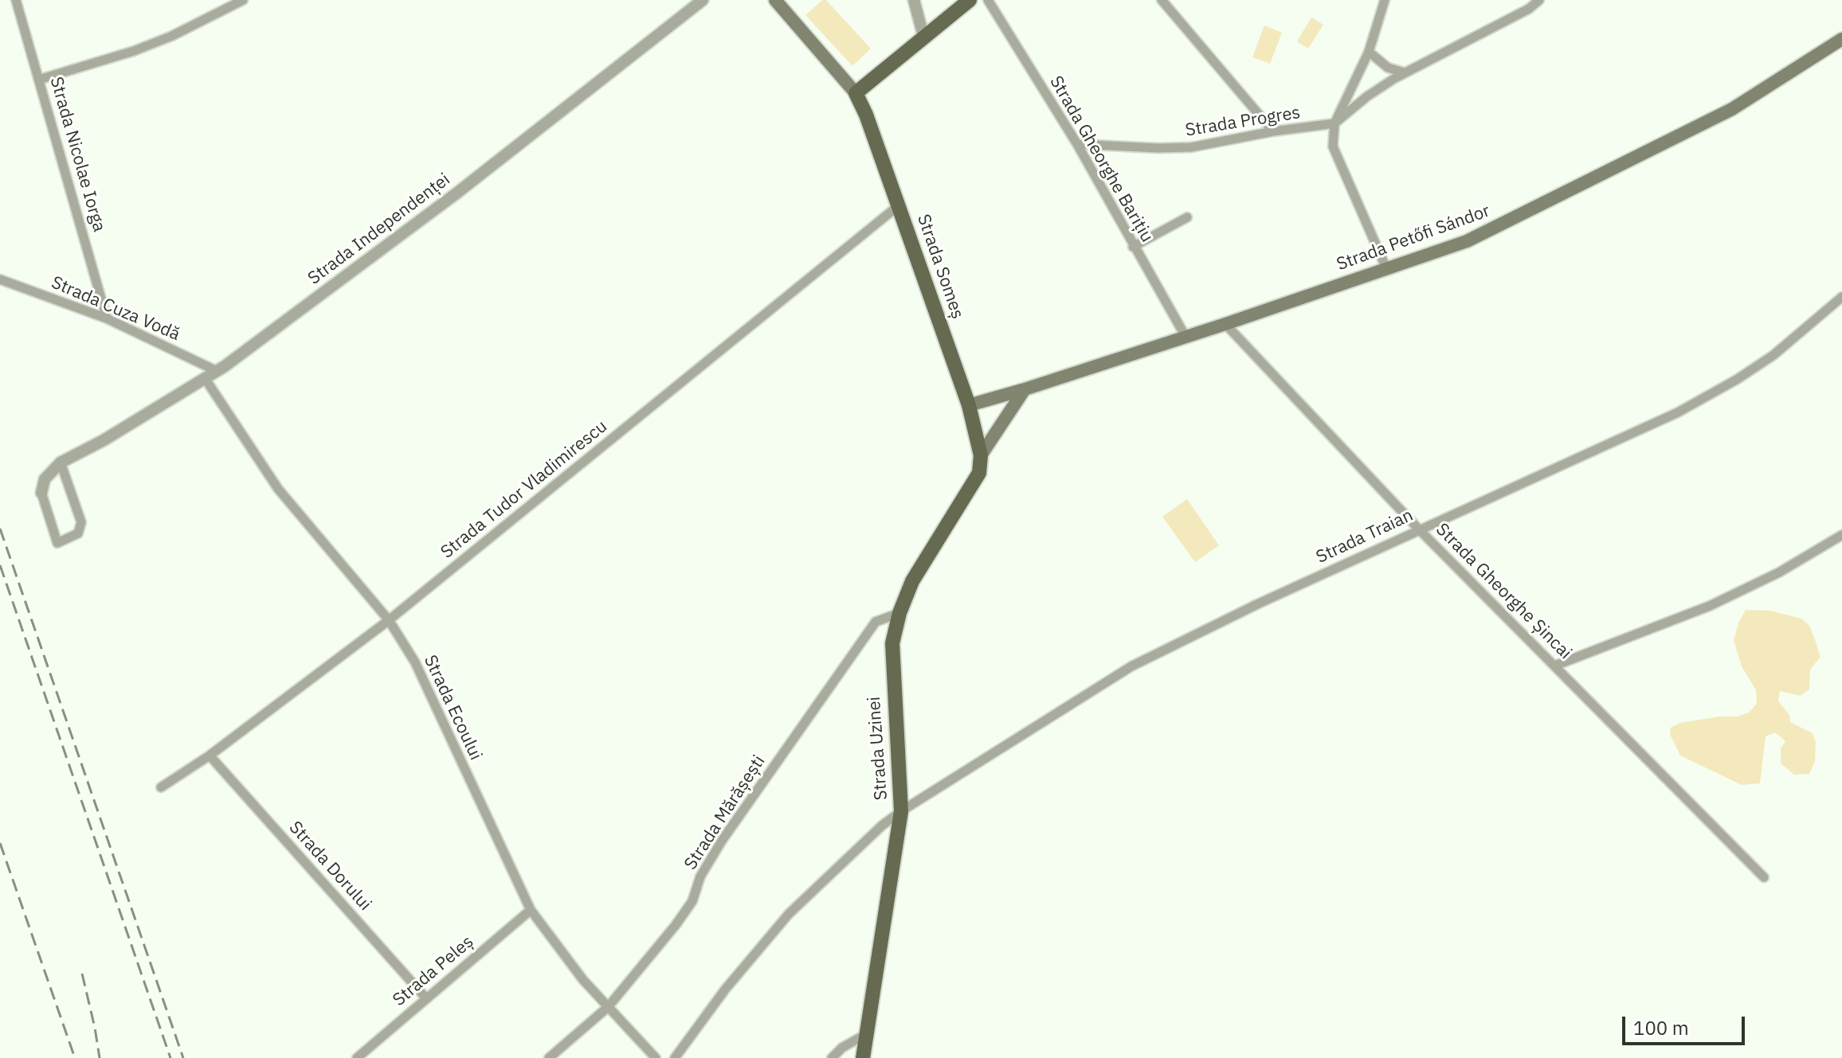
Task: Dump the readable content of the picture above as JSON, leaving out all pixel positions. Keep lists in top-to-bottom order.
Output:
{
  "streets": {
    "main road": ["Strada Petőfi Sándor", "Strada Someș", "Strada Uzinei"],
    "street": [
      "Strada Progres",
      "Strada Nicolae Iorga",
      "Strada Gheorghe Barițiu",
      "Strada Independenței",
      "Strada Cuza Vodă",
      "Strada Tudor Vladimirescu",
      "Strada Traian",
      "Strada Gheorghe Șincai",
      "Strada Ecoului",
      "Strada Mărășești",
      "Strada Dorului",
      "Strada Peleș"
    ]
  },
  "crossings": [
    ["Strada Progres", "Strada Gheorghe Barițiu"],
    ["Strada Nicolae Iorga", "Strada Cuza Vodă"],
    ["Strada Gheorghe Barițiu", "Strada Petőfi Sándor"],
    ["Strada Independenței", "Strada Cuza Vodă"],
    ["Strada Independenței", "Strada Ecoului"],
    ["Strada Petőfi Sándor", "Strada Someș"],
    ["Strada Petőfi Sándor", "Strada Gheorghe Șincai"],
    ["Strada Someș", "Strada Tudor Vladimirescu"],
    ["Strada Someș", "Strada Uzinei"],
    ["Strada Tudor Vladimirescu", "Strada Ecoului"],
    ["Strada Tudor Vladimirescu", "Strada Dorului"],
    ["Strada Traian", "Strada Gheorghe Șincai"],
    ["Strada Traian", "Strada Uzinei"],
    ["Strada Ecoului", "Strada Mărășești"],
    ["Strada Ecoului", "Strada Peleș"],
    ["Strada Uzinei", "Strada Mărășești"],
    ["Strada Dorului", "Strada Peleș"]
  ],
  "scale_bar": "100 m"
}
